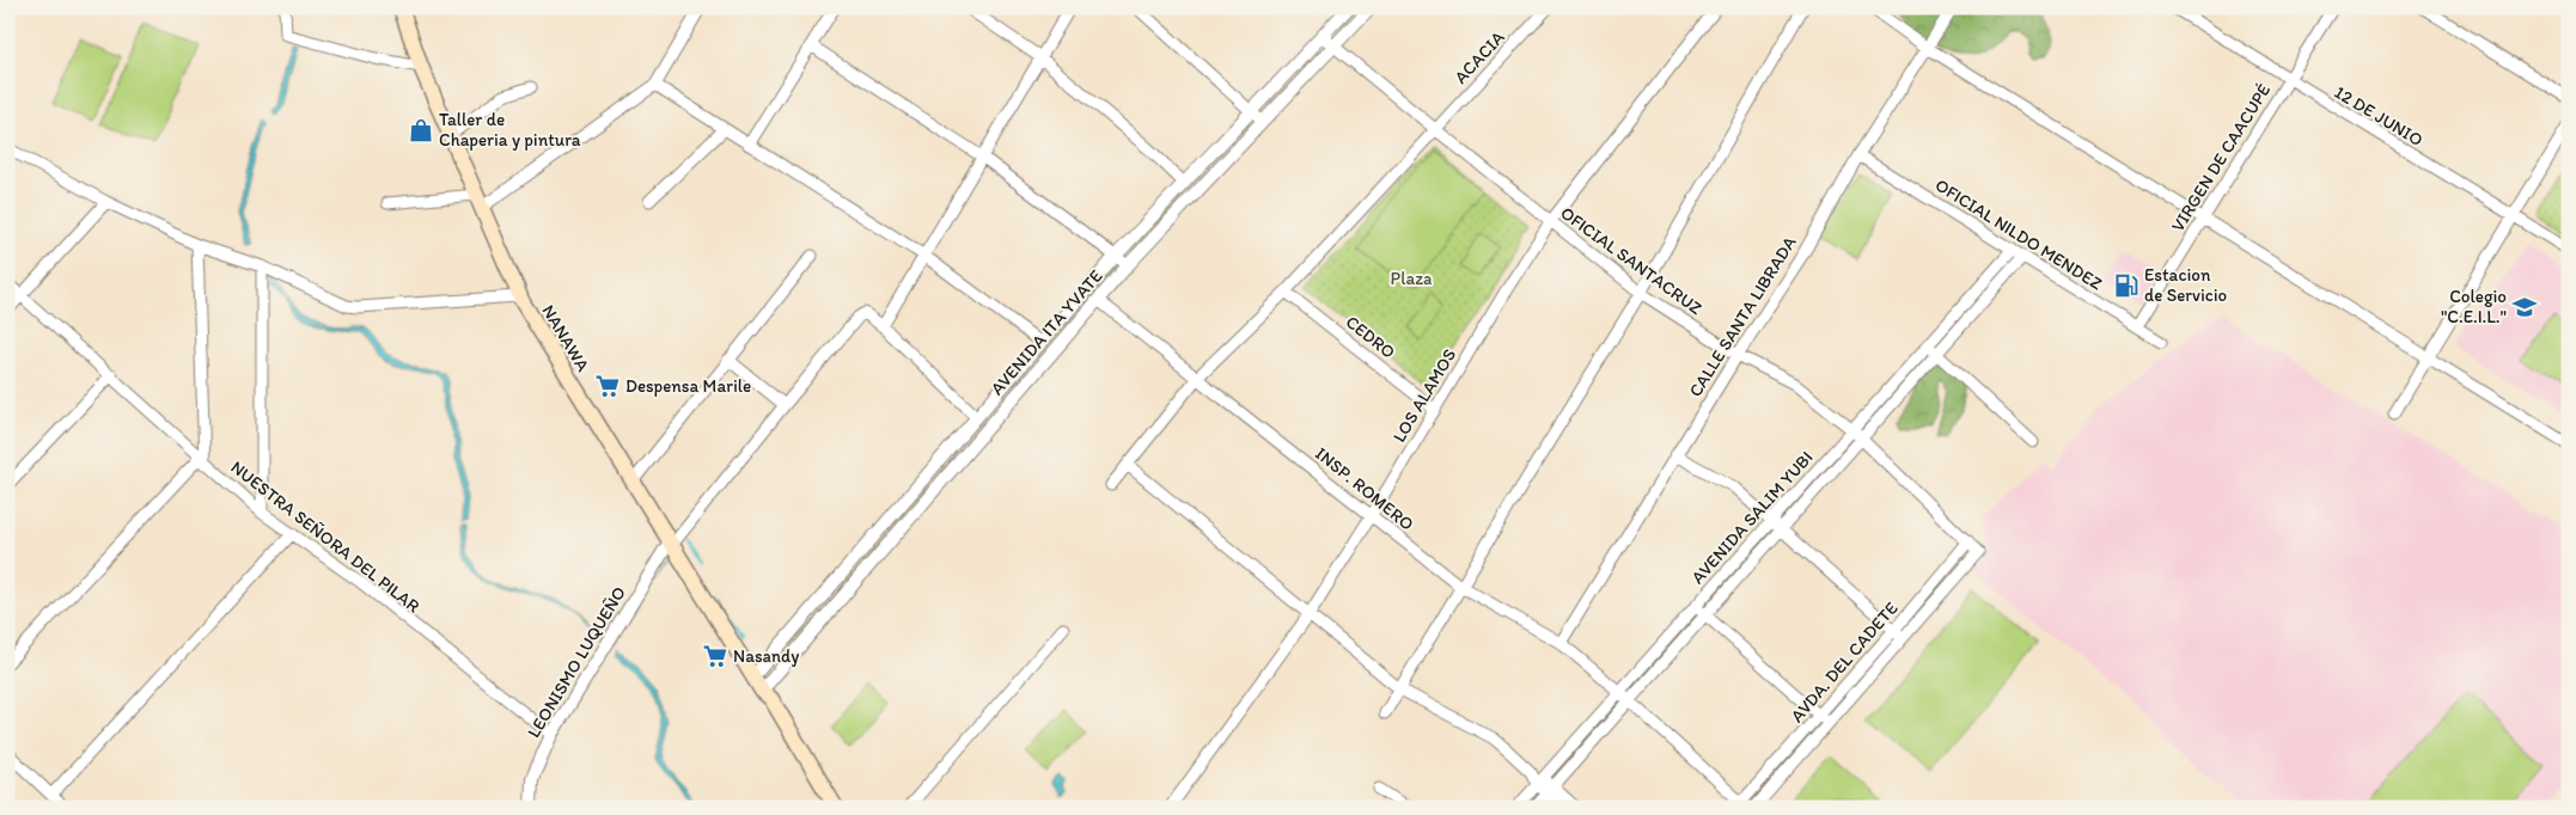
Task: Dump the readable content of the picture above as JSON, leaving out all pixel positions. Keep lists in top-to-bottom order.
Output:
{
  "streets": {
    "main road": ["NANAWA"],
    "street": [
      "ACACIA",
      "12 DE JUNIO",
      "VIRGEN DE CAACUPÉ",
      "OFICIAL NILDO MENDEZ",
      "OFICIAL SANTACRUZ",
      "CALLE SANTA LIBRADA",
      "AVENIDA ITA YVATE",
      "CEDRO",
      "LOS ALAMOS",
      "INSP. ROMERO",
      "AVENIDA SALIM YUBI",
      "NUESTRA SEÑORA DEL PILAR",
      "LEONISMO LUQUEÑO",
      "AVDA. DEL CADETE"
    ]
  },
  "crossings": [
    ["ACACIA", "OFICIAL SANTACRUZ"],
    ["ACACIA", "CEDRO"],
    ["ACACIA", "INSP. ROMERO"],
    ["12 DE JUNIO", "VIRGEN DE CAACUPÉ"],
    ["VIRGEN DE CAACUPÉ", "OFICIAL NILDO MENDEZ"],
    ["OFICIAL NILDO MENDEZ", "CALLE SANTA LIBRADA"],
    ["OFICIAL NILDO MENDEZ", "AVENIDA SALIM YUBI"],
    ["OFICIAL SANTACRUZ", "CALLE SANTA LIBRADA"],
    ["OFICIAL SANTACRUZ", "AVENIDA ITA YVATE"],
    ["OFICIAL SANTACRUZ", "LOS ALAMOS"],
    ["OFICIAL SANTACRUZ", "AVENIDA SALIM YUBI"],
    ["OFICIAL SANTACRUZ", "AVDA. DEL CADETE"],
    ["CALLE SANTA LIBRADA", "INSP. ROMERO"],
    ["AVENIDA ITA YVATE", "NANAWA"],
    ["AVENIDA ITA YVATE", "INSP. ROMERO"],
    ["CEDRO", "LOS ALAMOS"],
    ["NANAWA", "LEONISMO LUQUEÑO"],
    ["LOS ALAMOS", "INSP. ROMERO"],
    ["INSP. ROMERO", "AVENIDA SALIM YUBI"],
    ["INSP. ROMERO", "AVDA. DEL CADETE"],
    ["NUESTRA SEÑORA DEL PILAR", "LEONISMO LUQUEÑO"]
  ],
  "parks": ["Plaza"],
  "places": {
    "shop": ["Taller de Chaperia y pintura"],
    "fuel station": ["Estacion de Servicio"],
    "school or university": ["Colegio \"C.E.I.L.\""],
    "supermarket": ["Despensa Marile", "Nasandy"]
  }
}
